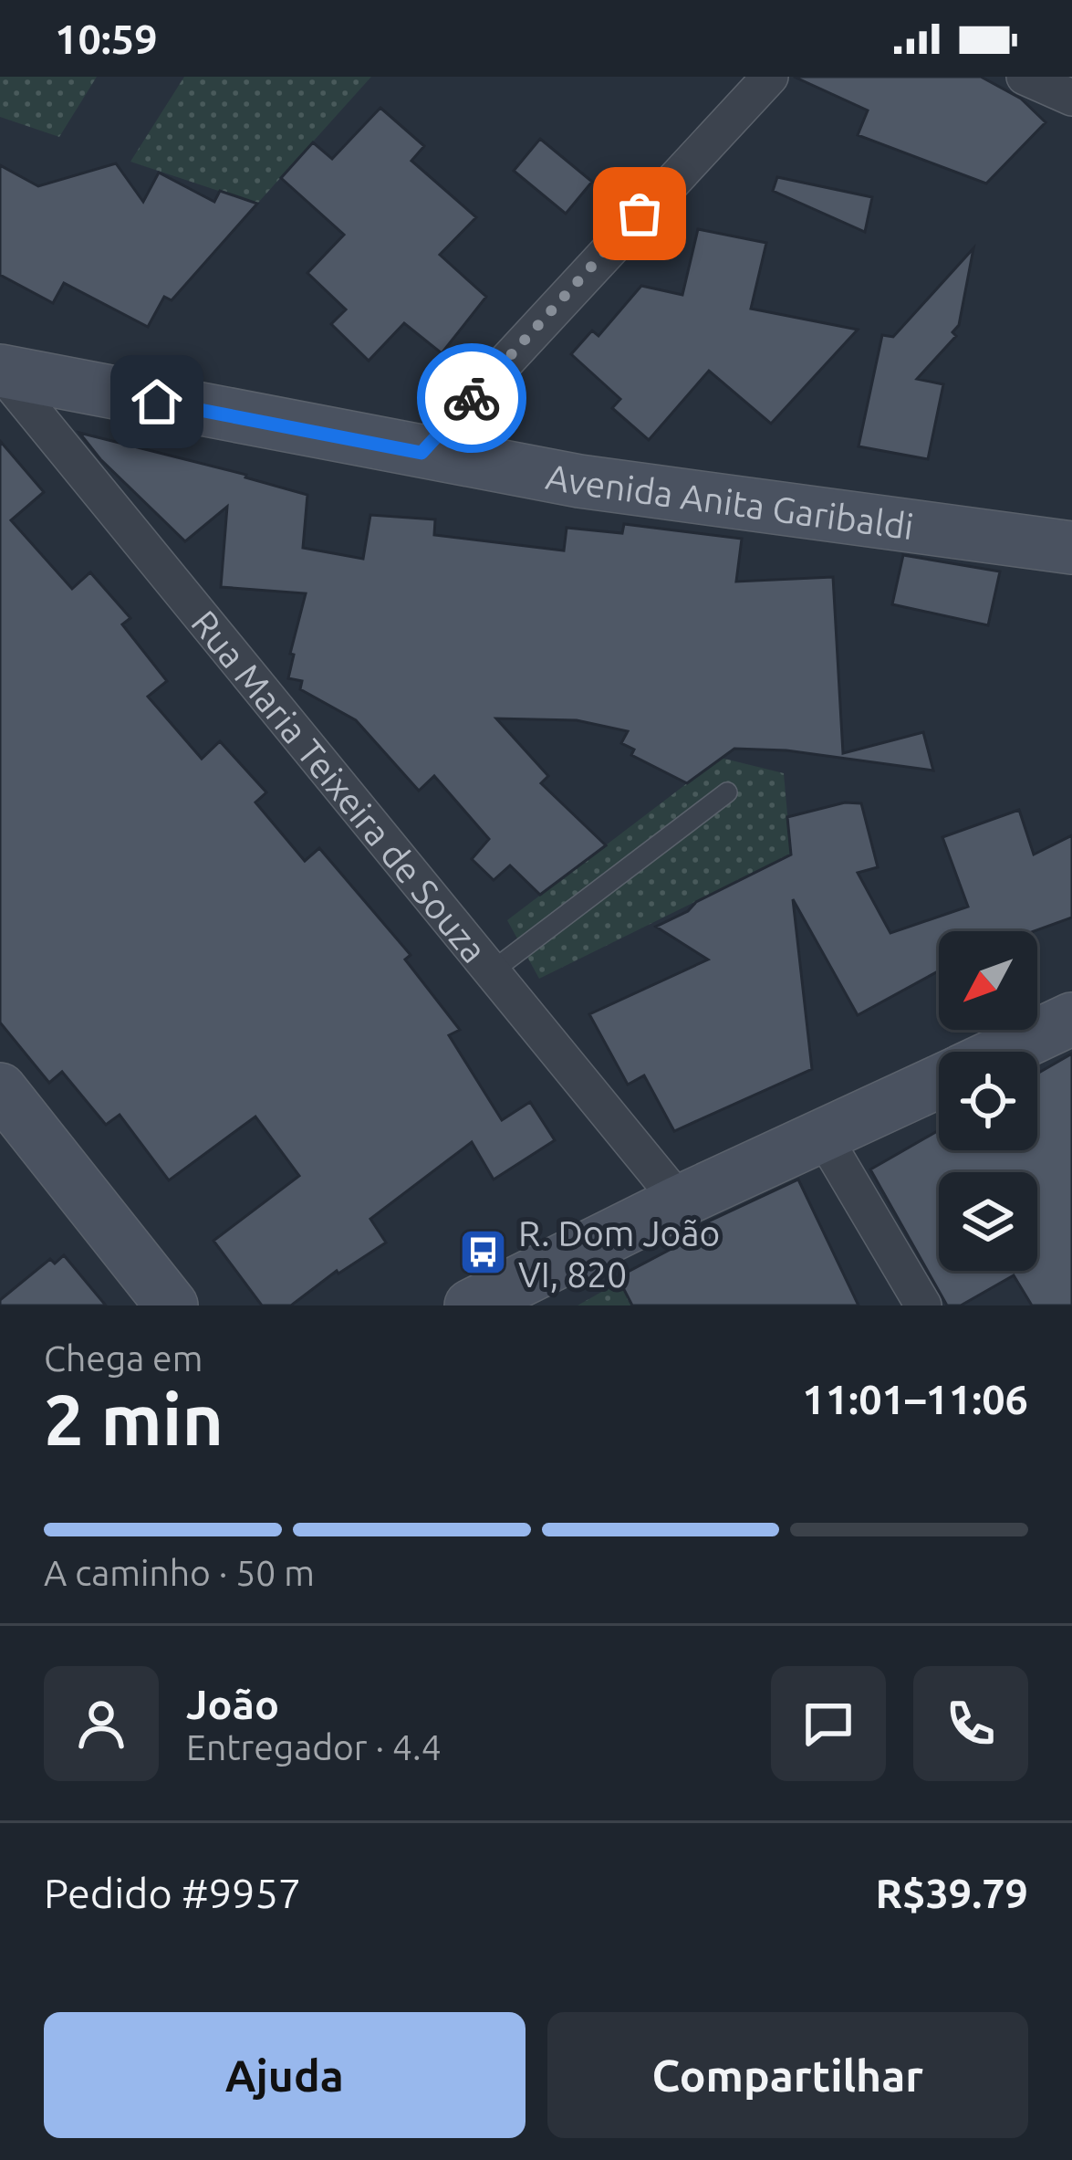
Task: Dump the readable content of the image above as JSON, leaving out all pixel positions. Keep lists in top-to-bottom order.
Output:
{
  "streets": {
    "street": ["Avenida Anita Garibaldi", "Rua Maria Teixeira de Souza"]
  },
  "crossings": [
    ["Avenida Anita Garibaldi", "Rua Maria Teixeira de Souza"]
  ],
  "places": {
    "bus stop": ["R. Dom João VI, 820"]
  },
  "north": "bottom left",
  "page": {
    "status": "10:59",
    "heading": ["2 min", "Chega em", "11:01–11:06"],
    "panel": [
      "João",
      "Entregador · 4.4",
      "Pedido #9957",
      "R$39.79"
    ],
    "bar": "A caminho · 50 m",
    "buttons": ["Ajuda", "Compartilhar"]
  }
}
